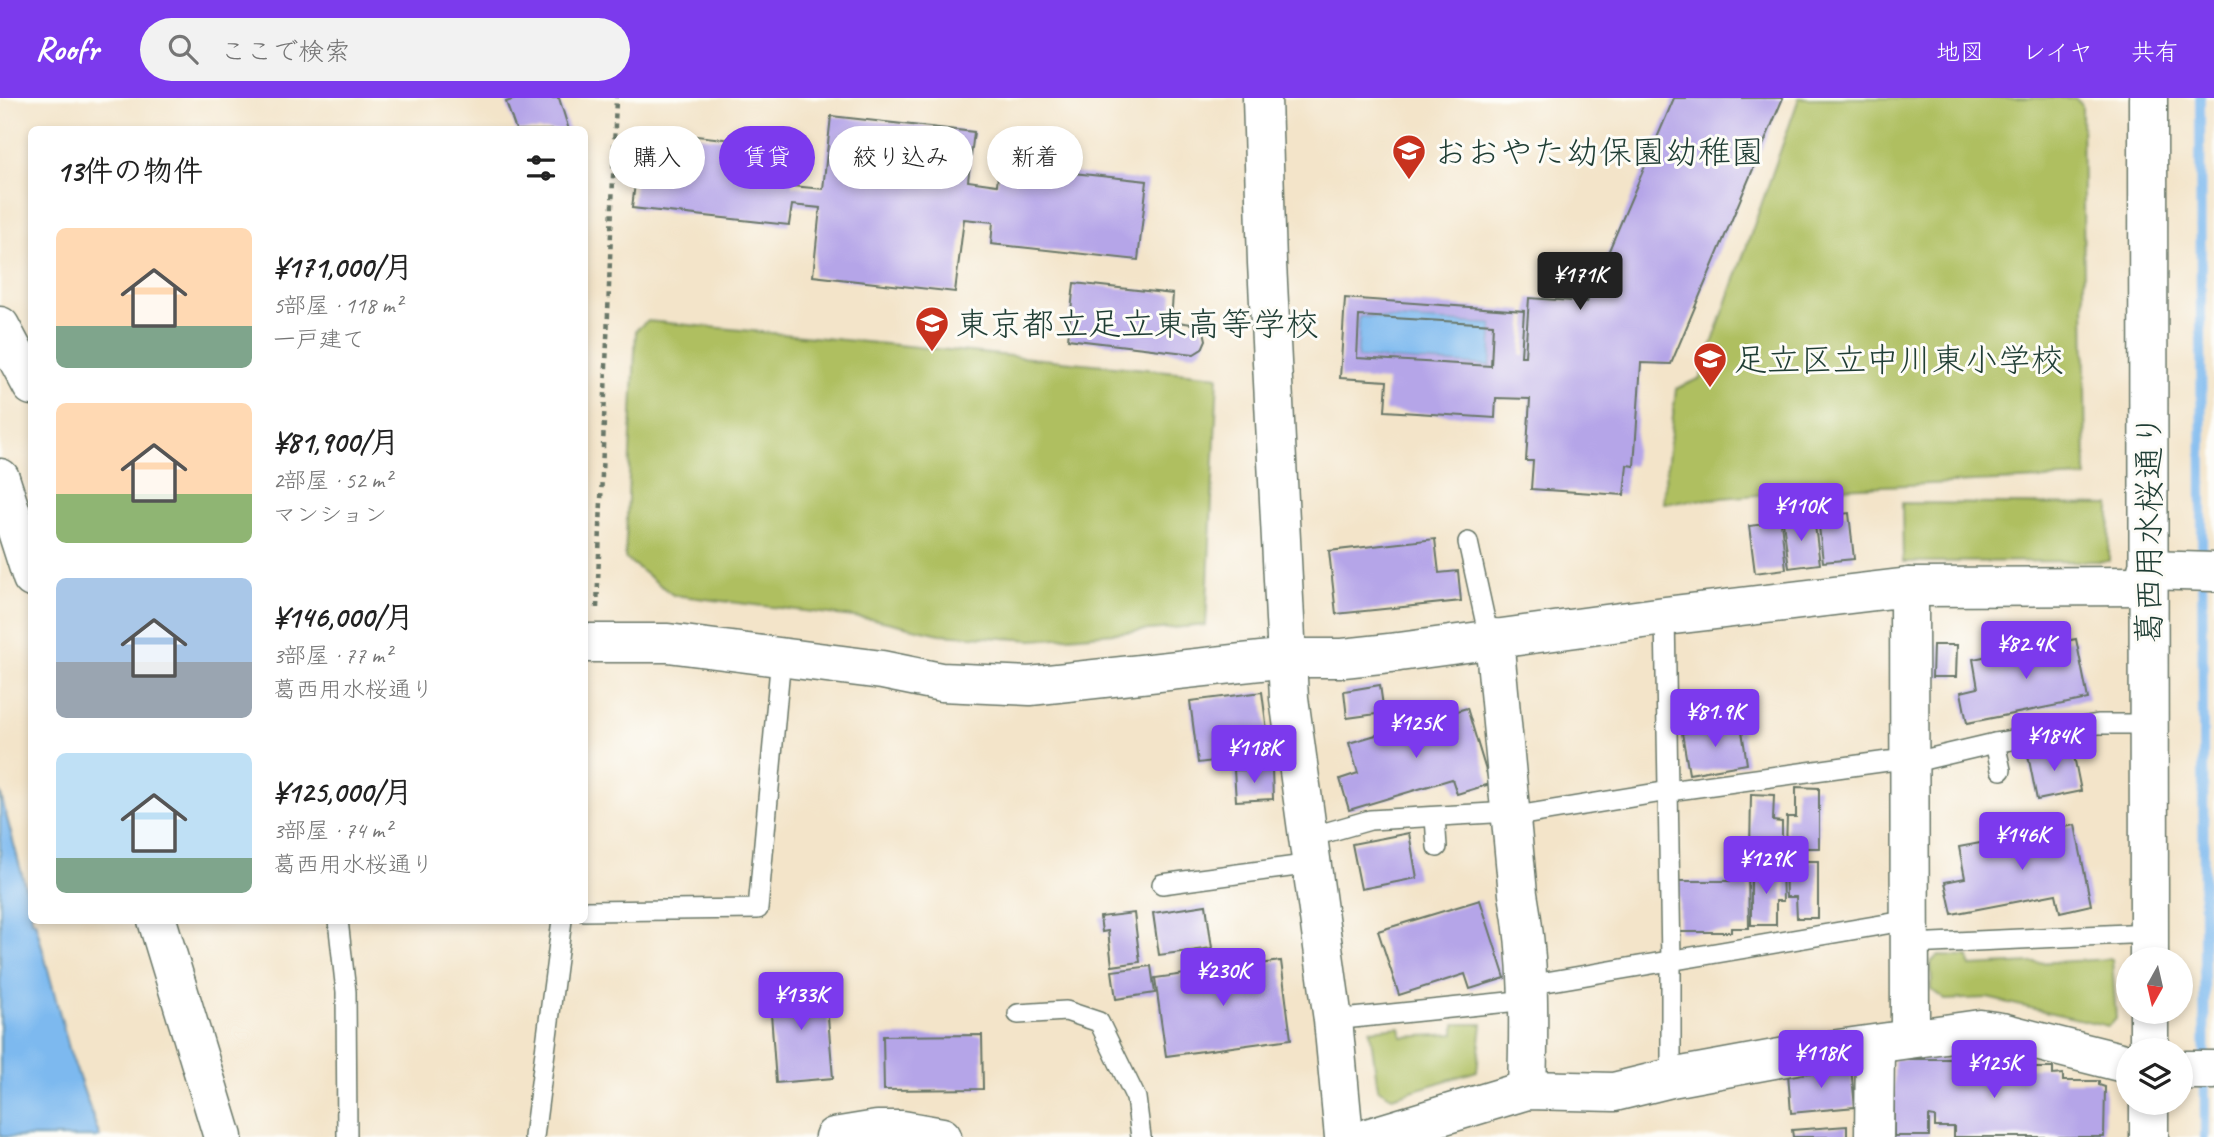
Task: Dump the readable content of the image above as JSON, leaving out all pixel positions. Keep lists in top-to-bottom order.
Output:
{
  "streets": {
    "street": ["葛西用水桜通り"]
  },
  "places": {
    "school or university": ["おおやた幼保園幼稚園", "東京都立足立東高等学校", "足立区立中川東小学校"]
  },
  "north": "bottom",
  "page": {
    "header": "Roofr",
    "search": "ここで検索",
    "nav": ["地図", "レイヤ", "共有"],
    "chip": [
      "購入",
      "賃貸",
      "絞り込み",
      "新着"
    ],
    "heading": "13件の物件",
    "list": [
      {
        "name": "¥171,000/月",
        "note": "5部屋 · 118 m² · 一戸建て"
      },
      {
        "name": "¥81,900/月",
        "note": "2部屋 · 52 m² · マンション"
      },
      {
        "name": "¥146,000/月",
        "note": "3部屋 · 77 m² · 葛西用水桜通り"
      },
      {
        "name": "¥125,000/月",
        "note": "3部屋 · 74 m² · 葛西用水桜通り"
      }
    ],
    "price": [
      "¥171K",
      "¥110K",
      "¥82.4K",
      "¥81.9K",
      "¥125K",
      "¥184K",
      "¥118K",
      "¥146K",
      "¥129K",
      "¥230K",
      "¥133K",
      "¥118K",
      "¥125K"
    ]
  }
}
